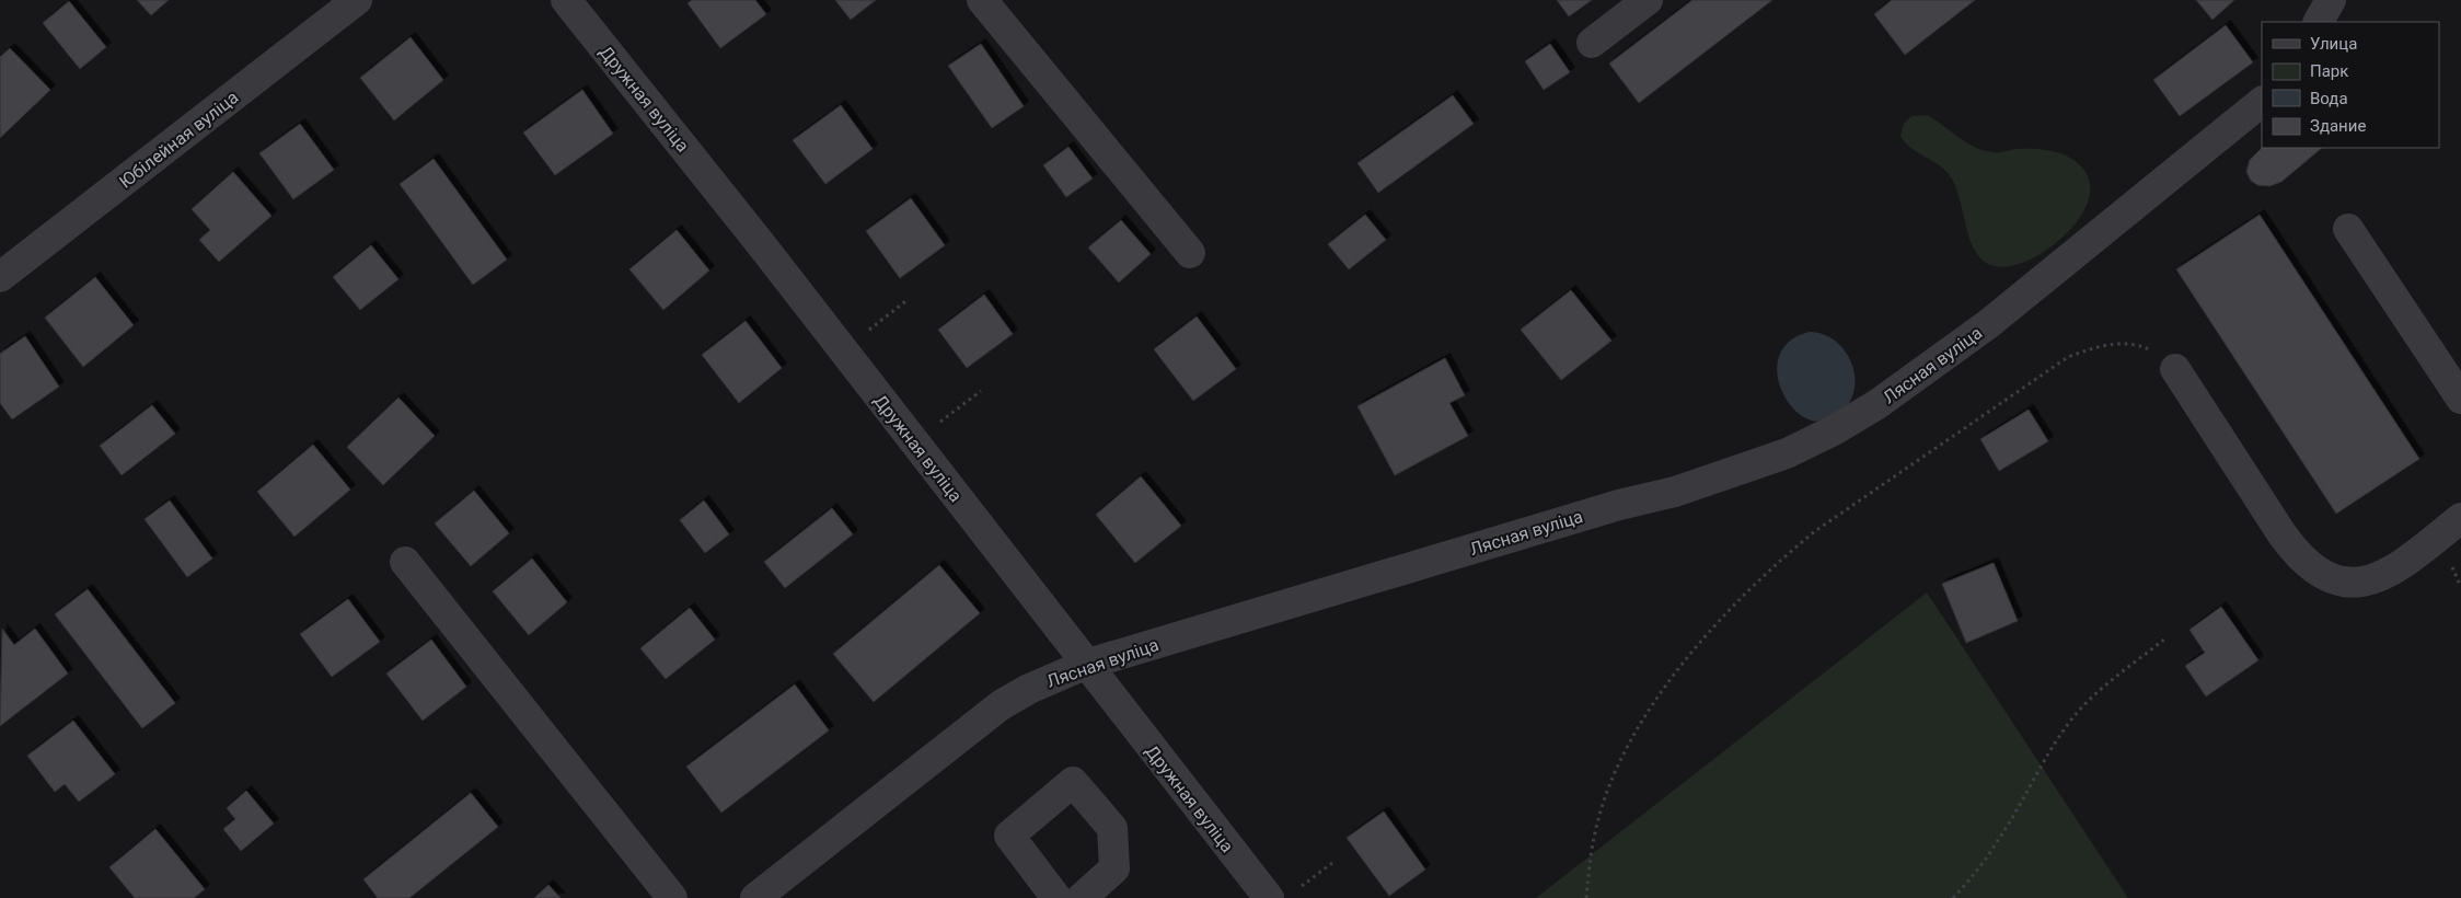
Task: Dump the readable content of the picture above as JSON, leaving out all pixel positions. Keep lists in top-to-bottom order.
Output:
{
  "streets": {
    "street": ["Дружная вуліца", "Юбілейная вуліца", "Лясная вуліца"]
  },
  "crossings": [
    ["Дружная вуліца", "Лясная вуліца"]
  ],
  "legend": [
    "Улица",
    "Парк",
    "Вода",
    "Здание"
  ]
}
